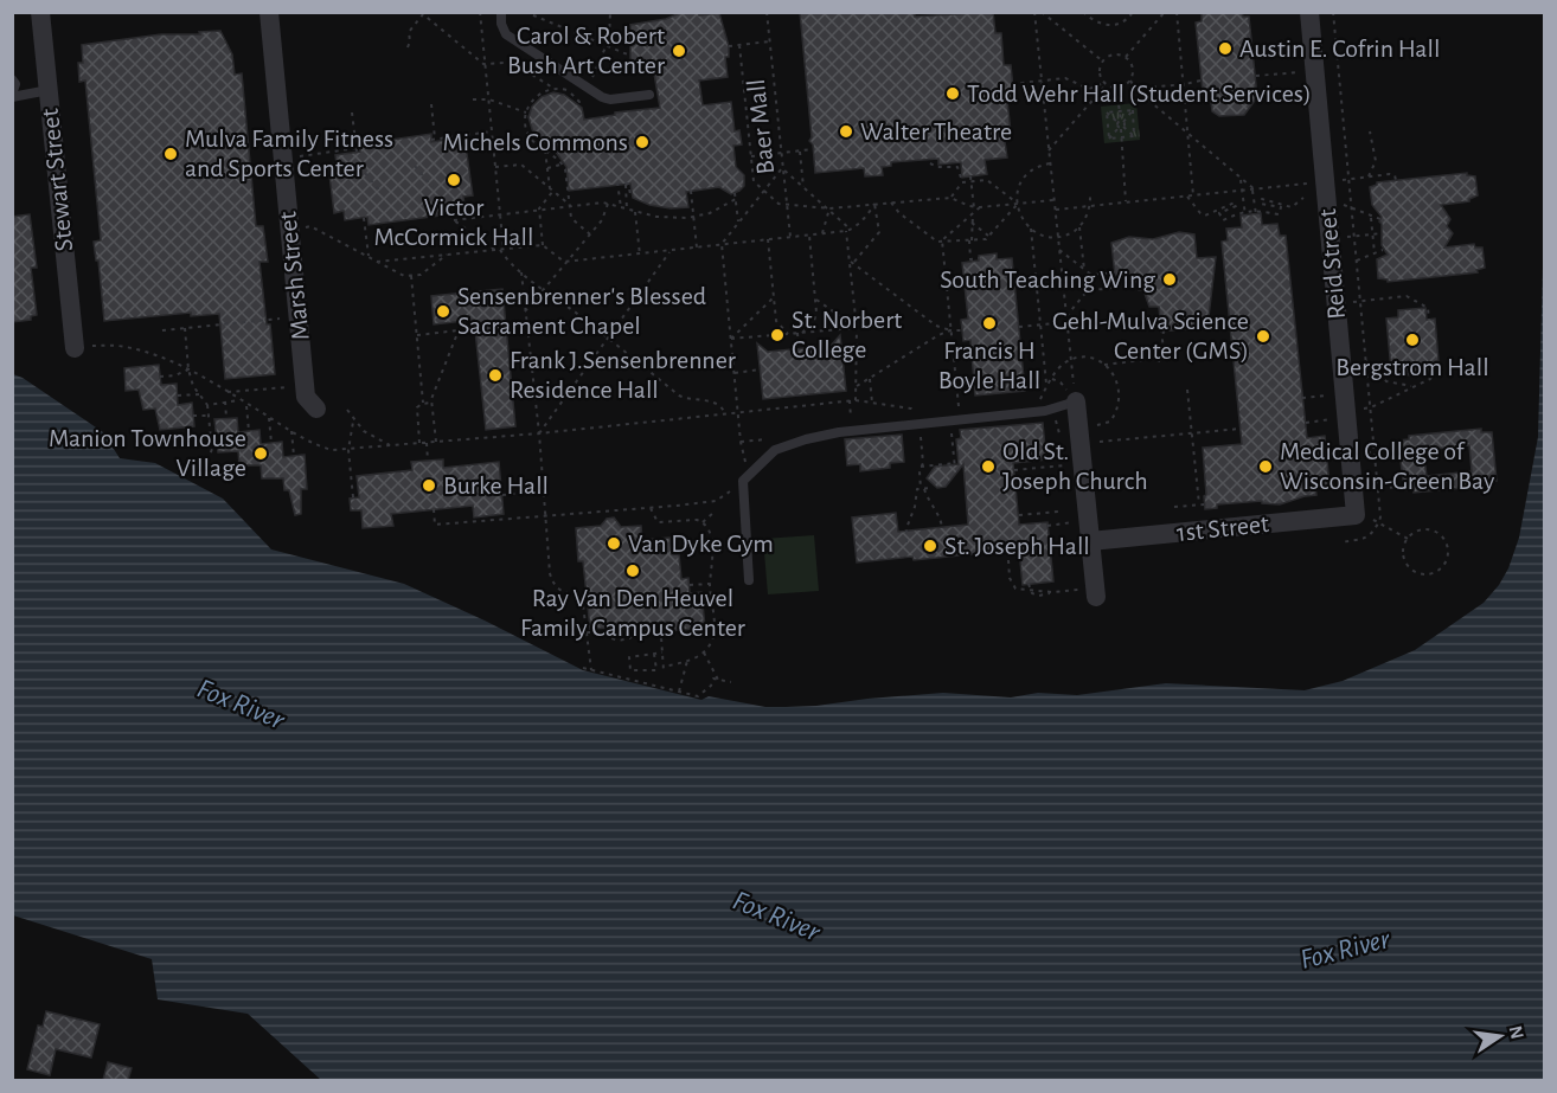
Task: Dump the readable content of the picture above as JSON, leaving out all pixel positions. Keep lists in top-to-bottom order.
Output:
{
  "streets": {
    "street": [
      "Stewart Street",
      "Reid Street",
      "Marsh Street",
      "1st Street"
    ],
    "path": ["Baer Mall"]
  },
  "crossings": [
    ["Reid Street", "1st Street"]
  ],
  "water": ["Fox River"],
  "places": [
    "Austin E. Cofrin Hall",
    "Carol & Robert Bush Art Center",
    "Todd Wehr Hall (Student Services)",
    "Walter Theatre",
    "Michels Commons",
    "Mulva Family Fitness and Sports Center",
    "Victor McCormick Hall",
    "South Teaching Wing",
    "Sensenbrenner's Blessed Sacrament Chapel",
    "Francis H Boyle Hall",
    "St. Norbert College",
    "Gehl-Mulva Science Center (GMS)",
    "Bergstrom Hall",
    "Frank J.Sensenbrenner Residence Hall",
    "Manion Townhouse Village",
    "Old St. Joseph Church",
    "Medical College of Wisconsin-Green Bay",
    "Burke Hall",
    "Van Dyke Gym",
    "St. Joseph Hall",
    "Ray Van Den Heuvel Family Campus Center"
  ],
  "north": "right"
}
